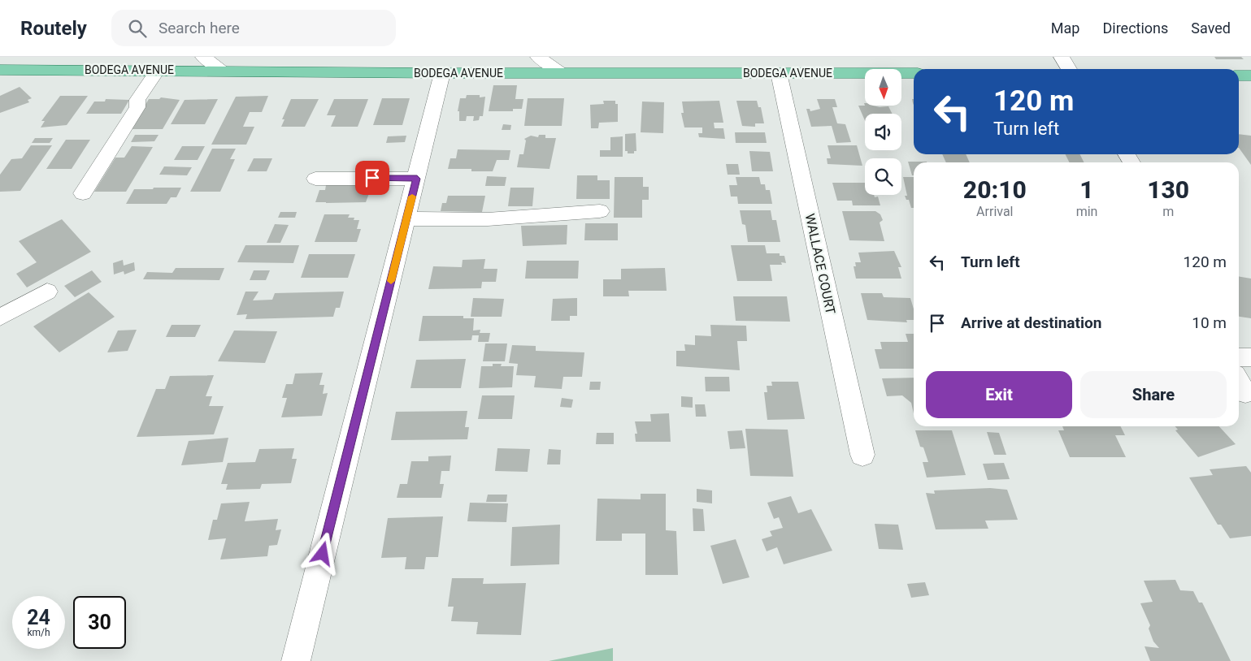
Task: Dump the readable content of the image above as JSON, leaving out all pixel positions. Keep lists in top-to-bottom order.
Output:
{
  "streets": {
    "main road": ["BODEGA AVENUE"],
    "street": ["WALLACE COURT"]
  },
  "crossings": [
    ["BODEGA AVENUE", "WALLACE COURT"]
  ],
  "north": "bottom",
  "page": {
    "header": "Routely",
    "search": "Search here",
    "nav": ["Map", "Directions", "Saved"],
    "turn": ["120 m", "Turn left"],
    "eta": [
      "20:10",
      "Arrival",
      "1",
      "min",
      "130",
      "m"
    ],
    "list": [
      {
        "name": "Turn left",
        "value": "120 m"
      },
      {
        "name": "Arrive at destination",
        "value": "10 m"
      }
    ],
    "buttons": ["Exit", "Share"],
    "speed": "24 km/h",
    "limit": "30"
  }
}
